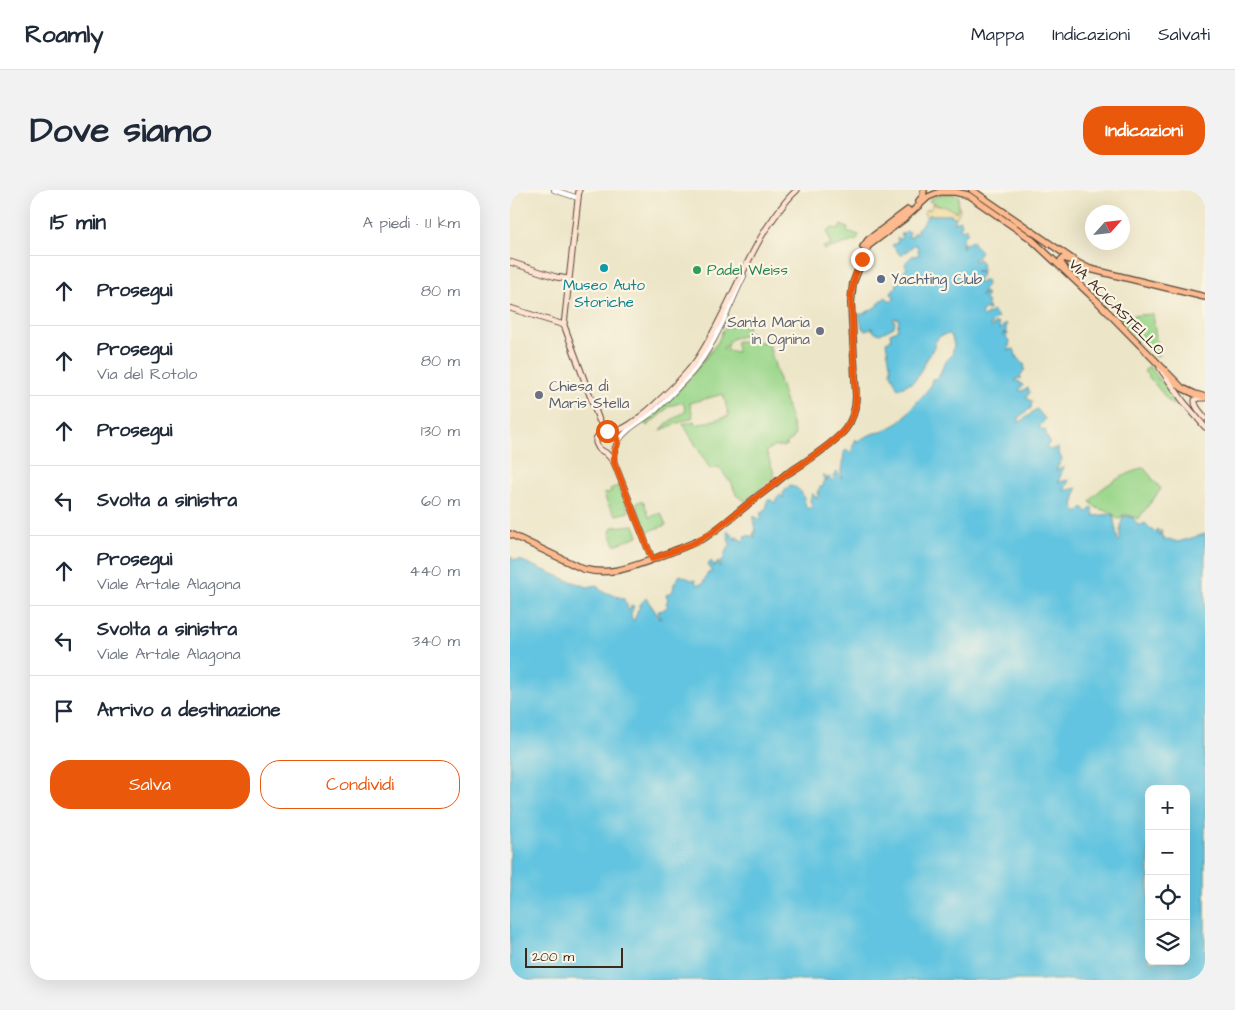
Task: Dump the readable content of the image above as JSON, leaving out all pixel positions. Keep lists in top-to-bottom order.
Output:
{
  "streets": {
    "main road": ["VIA ACICASTELLO"]
  },
  "places": [
    "Museo Auto Storiche",
    "Padel Weiss",
    "Yachting Club",
    "Santa Maria in Ognina",
    "Chiesa di Maris Stella"
  ],
  "scale_bar": "200 m",
  "north": "top right",
  "page": {
    "header": "Roamly",
    "nav": ["Mappa", "Indicazioni", "Salvati"],
    "title": "Dove siamo",
    "buttons": [
      "Indicazioni",
      ["Salva", "Condividi"]
    ],
    "heading": ["15 min", "A piedi · 1.1 km"],
    "list": [
      ["Prosegui", "80 m"],
      ["Prosegui", "Via del Rotolo", "80 m"],
      ["Prosegui", "130 m"],
      ["Svolta a sinistra", "60 m"],
      ["Prosegui", "Viale Artale Alagona", "440 m"],
      ["Svolta a sinistra", "Viale Artale Alagona", "340 m"],
      "Arrivo a destinazione"
    ],
    "map_buttons": ["+", "−"],
    "scale": "200 m"
  }
}
